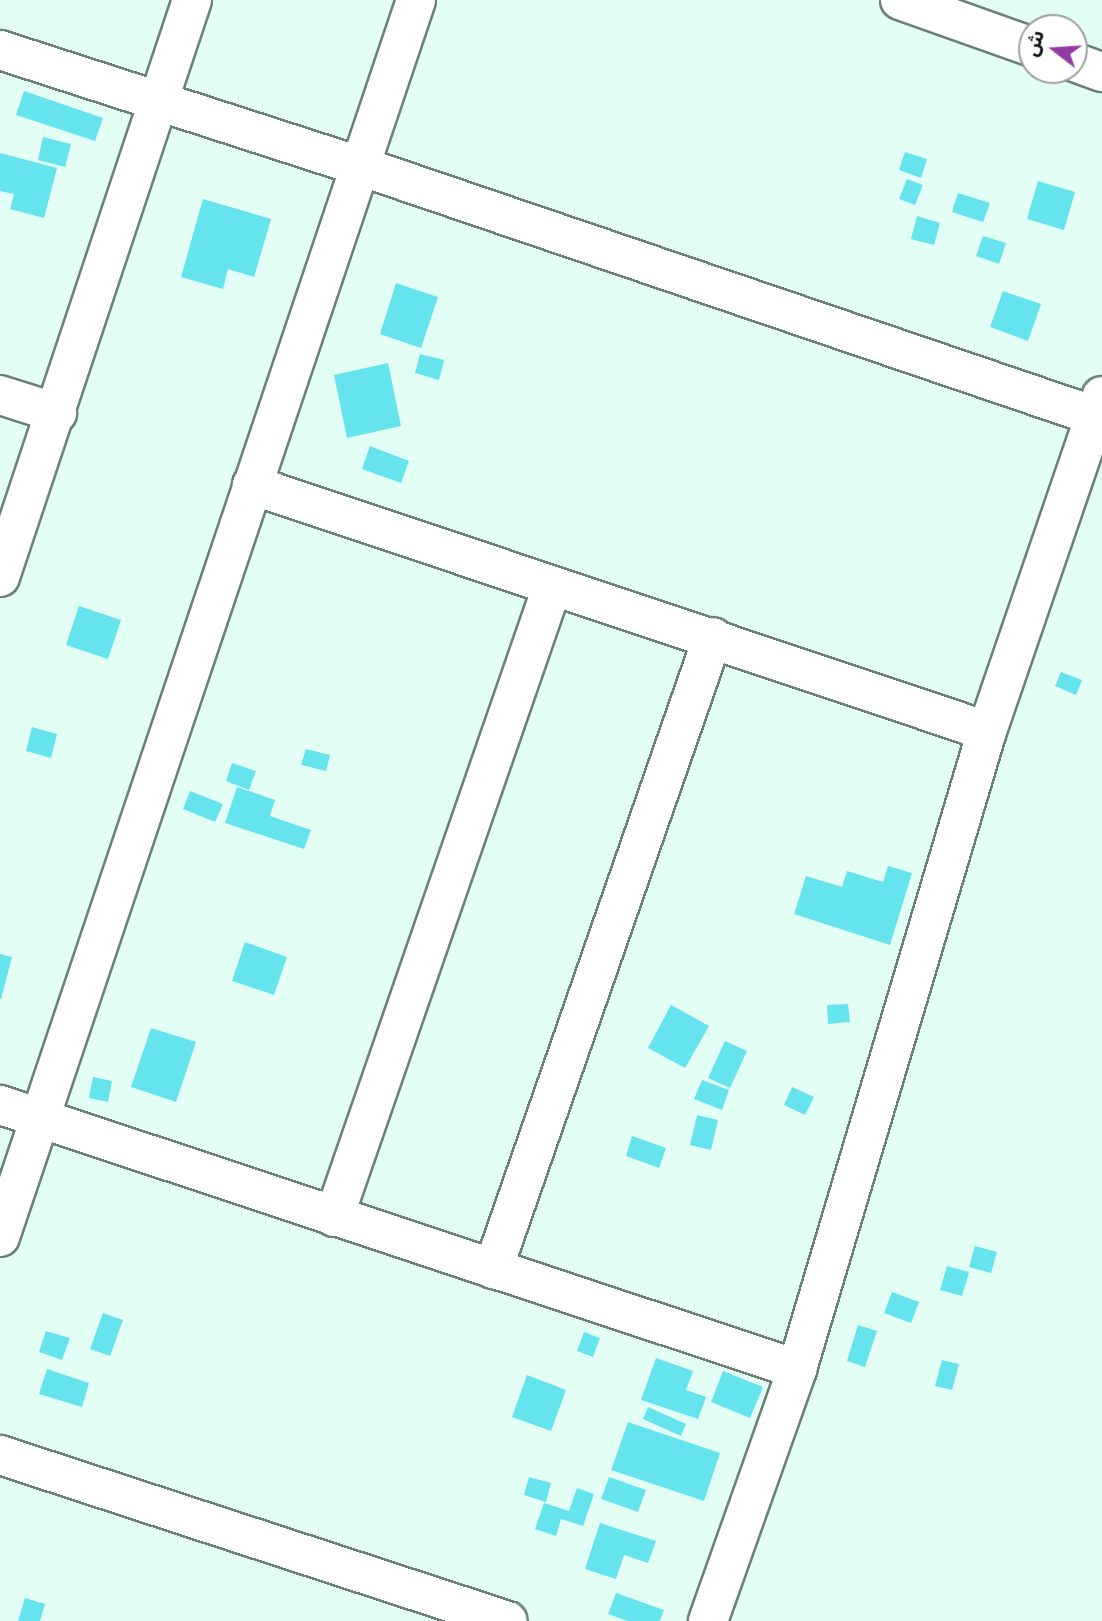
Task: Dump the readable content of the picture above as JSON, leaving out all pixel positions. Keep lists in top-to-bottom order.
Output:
{
  "north": "left"
}
